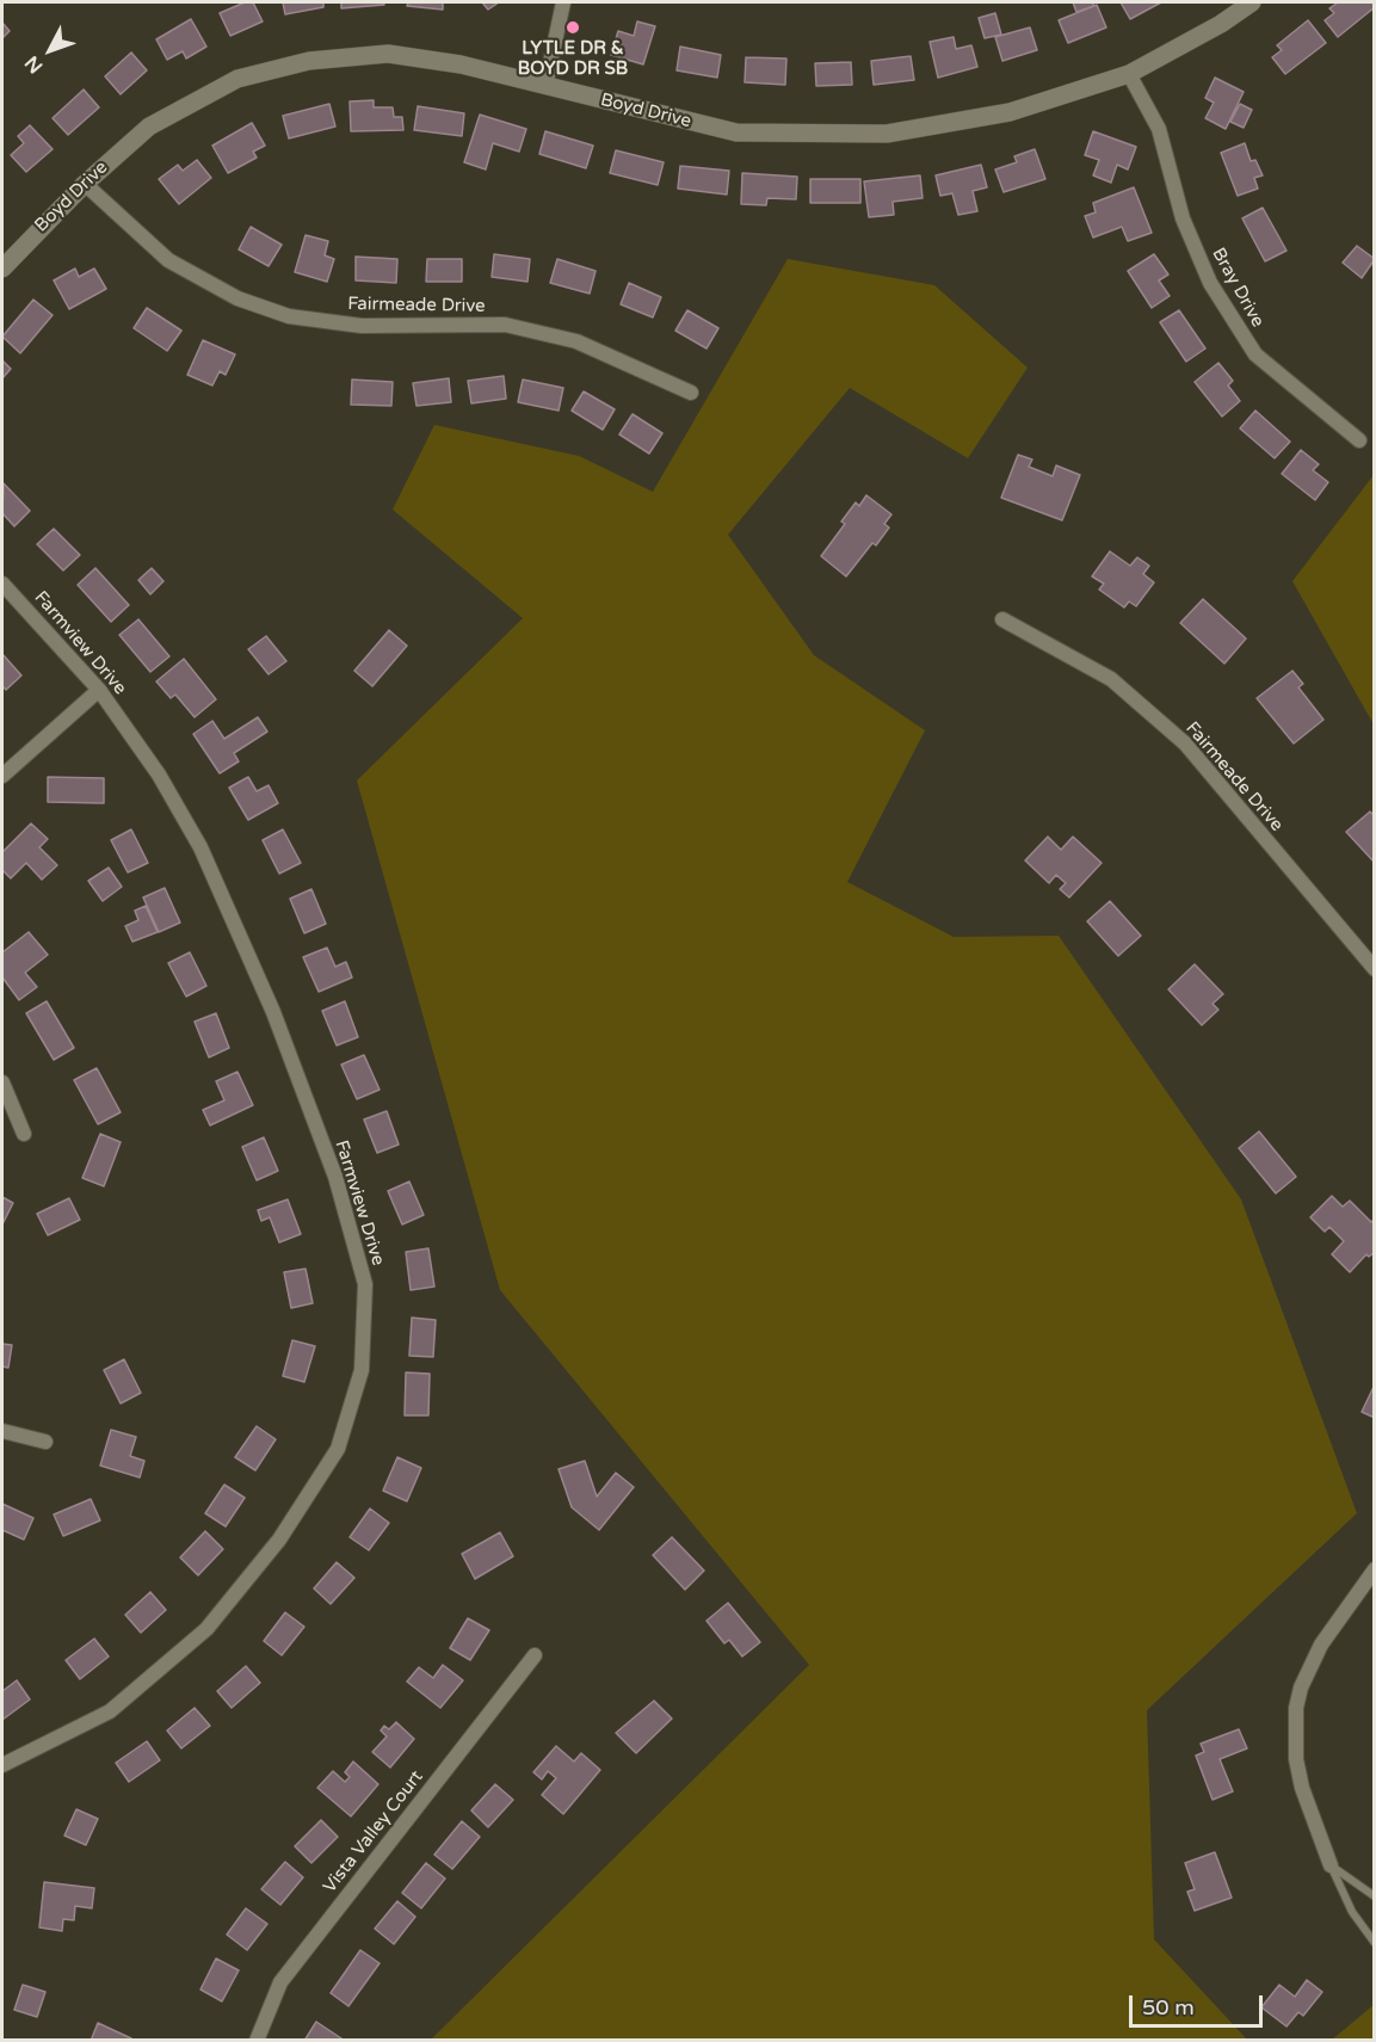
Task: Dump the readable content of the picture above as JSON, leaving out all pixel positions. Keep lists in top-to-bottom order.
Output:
{
  "streets": {
    "street": [
      "Boyd Drive",
      "Bray Drive",
      "Fairmeade Drive",
      "Farmview Drive",
      "Vista Valley Court"
    ]
  },
  "crossings": [
    ["Boyd Drive", "Bray Drive"],
    ["Boyd Drive", "Fairmeade Drive"]
  ],
  "places": ["LYTLE DR & BOYD DR SB"],
  "scale_bar": "50 m",
  "north": "bottom left"
}
